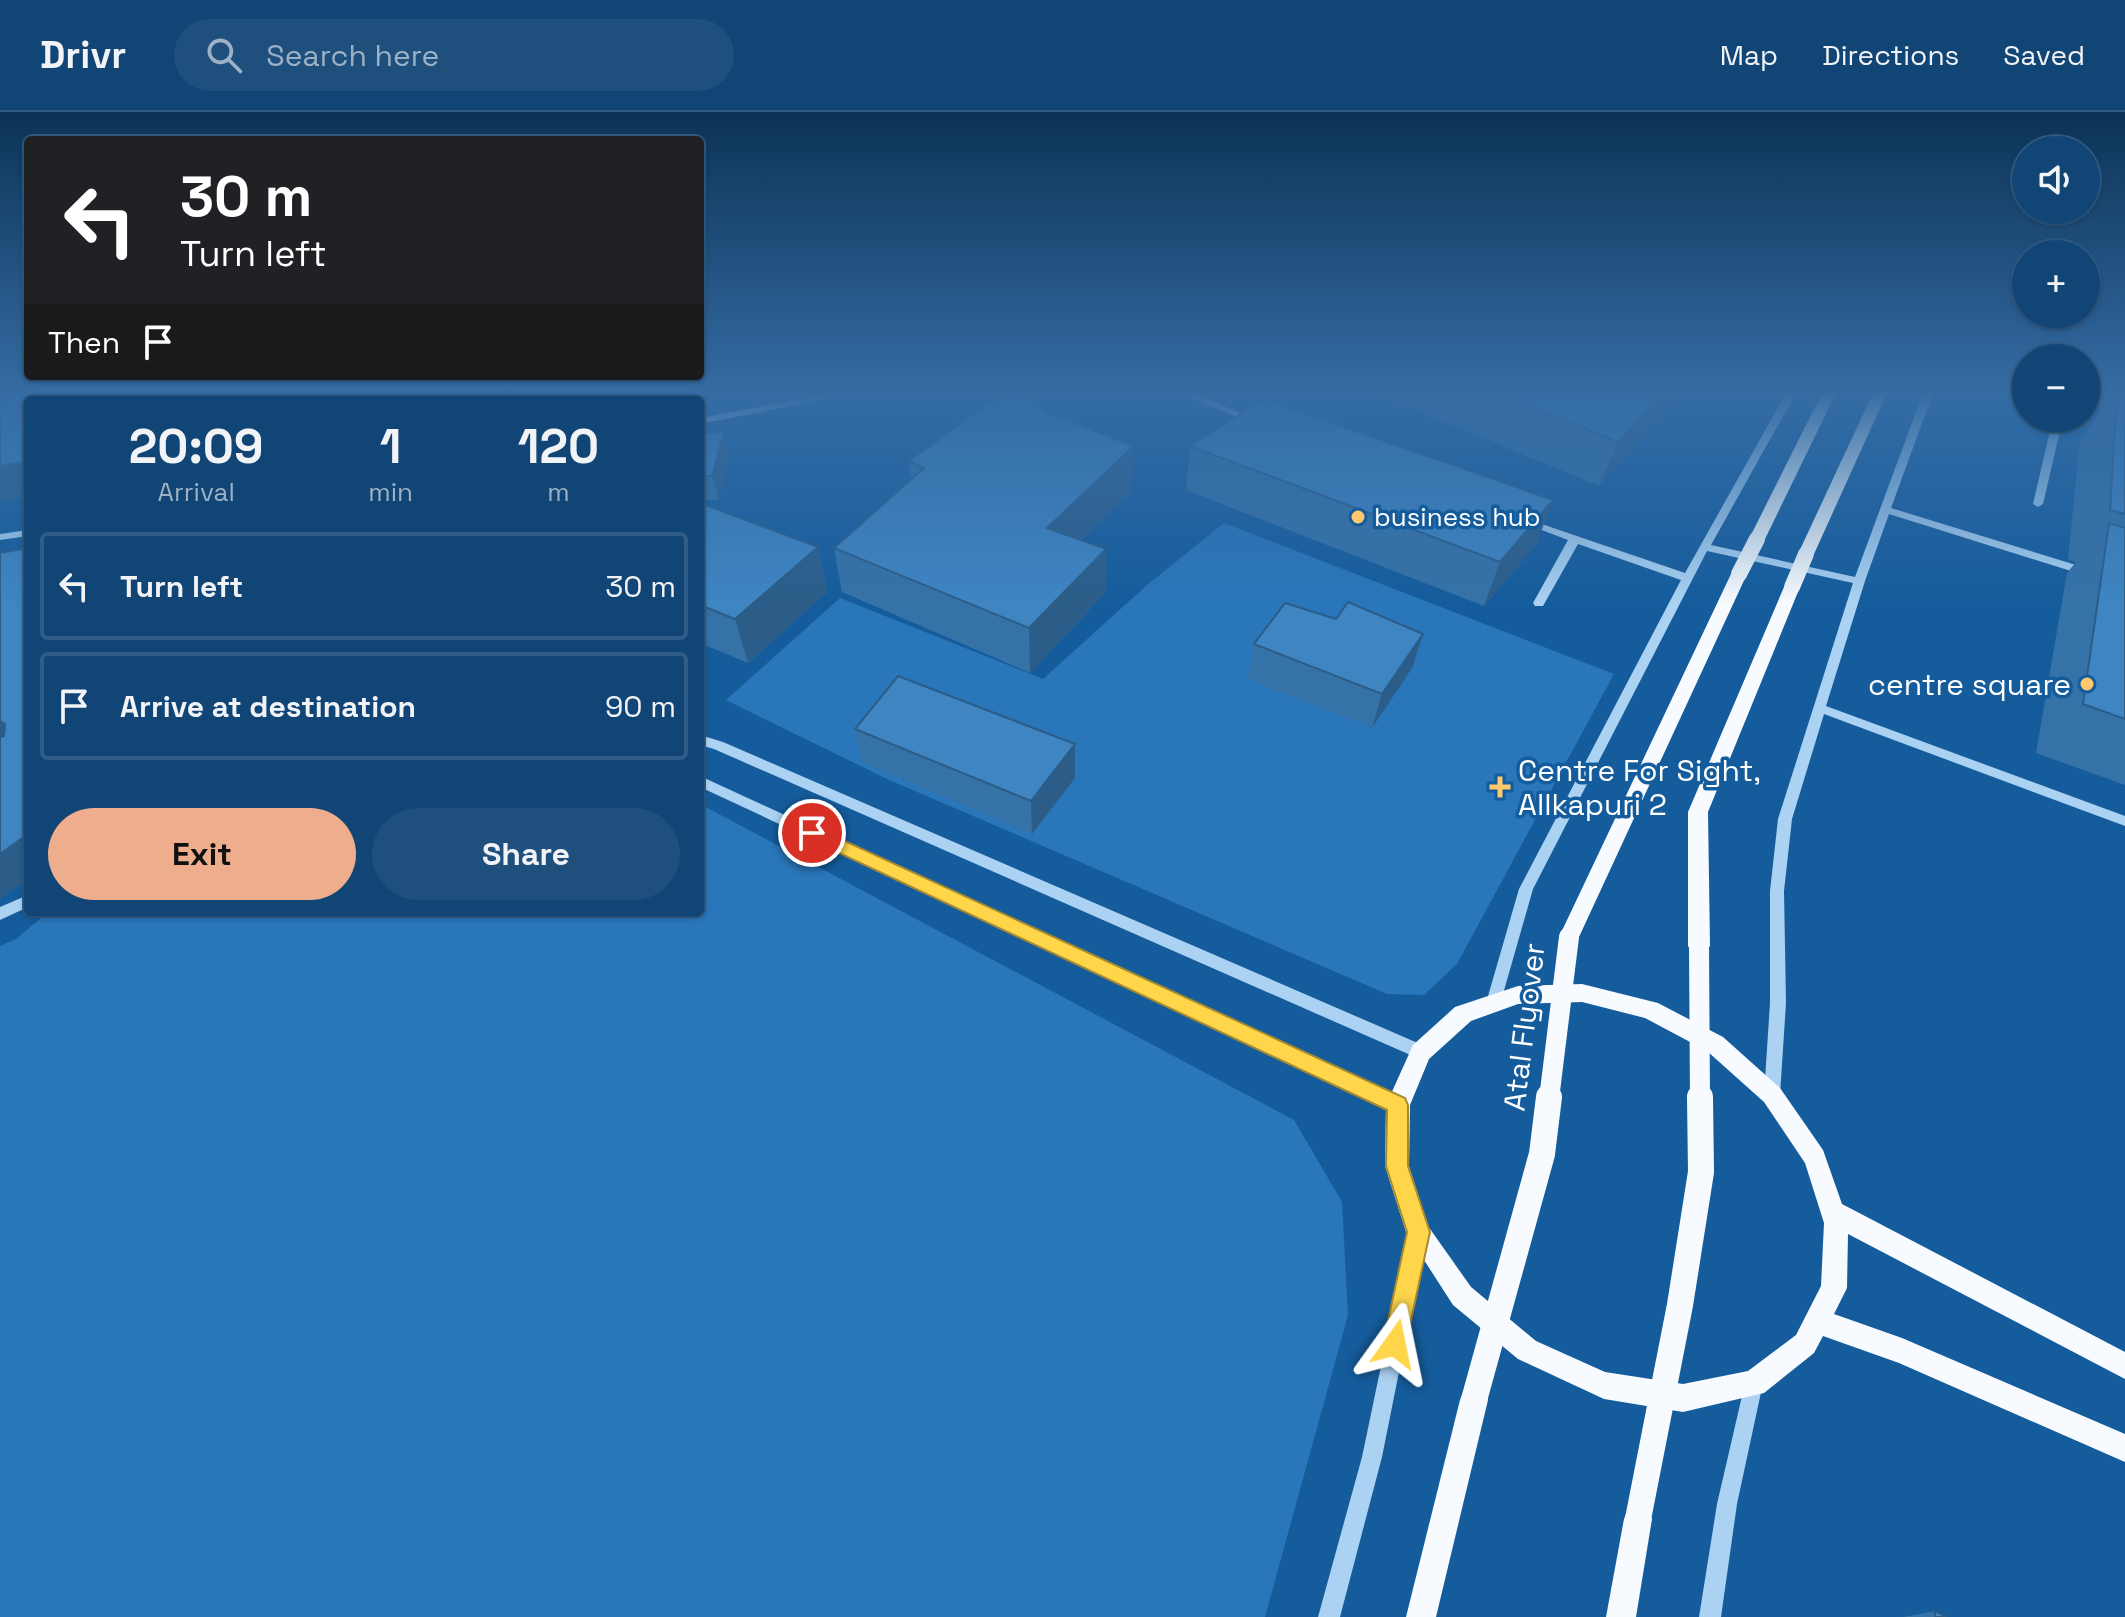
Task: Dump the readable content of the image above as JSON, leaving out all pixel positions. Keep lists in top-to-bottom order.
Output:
{
  "streets": {
    "main road": ["Atal Flyover"]
  },
  "places": {
    "other": ["business hub", "centre square"],
    "health": ["Centre For Sight, Allkapuri 2"]
  },
  "page": {
    "header": "Drivr",
    "search": "Search here",
    "nav": ["Map", "Directions", "Saved"],
    "map_buttons": ["+", "−"],
    "turn": ["30 m", "Turn left"],
    "then": "Then",
    "eta": [
      "20:09",
      "Arrival",
      "1",
      "min",
      "120",
      "m"
    ],
    "list": [
      {
        "name": "Turn left",
        "value": "30 m"
      },
      {
        "name": "Arrive at destination",
        "value": "90 m"
      }
    ],
    "buttons": ["Exit", "Share"]
  }
}
